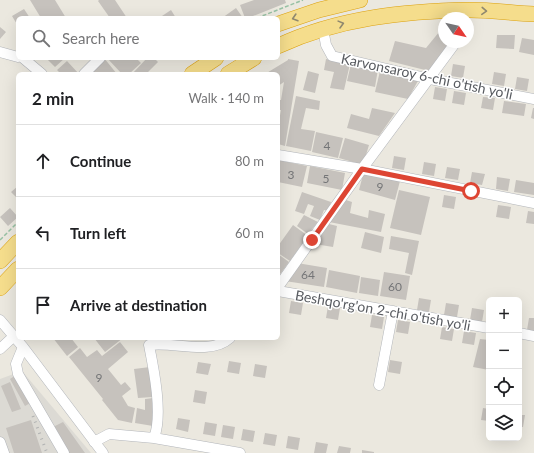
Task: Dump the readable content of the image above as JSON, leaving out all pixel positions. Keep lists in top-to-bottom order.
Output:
{
  "streets": {
    "street": ["Karvonsaroy 6-chi o'tish yo'li", "Beshqo'rg'on 2-chi o'tish yo'li"]
  },
  "house_numbers": [
    "4",
    "3",
    "5",
    "9",
    "64",
    "60",
    "9"
  ],
  "north": "bottom right",
  "page": {
    "search": "Search here",
    "heading": ["2 min", "Walk · 140 m"],
    "list": [
      ["Continue", "80 m"],
      ["Turn left", "60 m"],
      "Arrive at destination"
    ],
    "map_buttons": ["+", "−"]
  }
}
